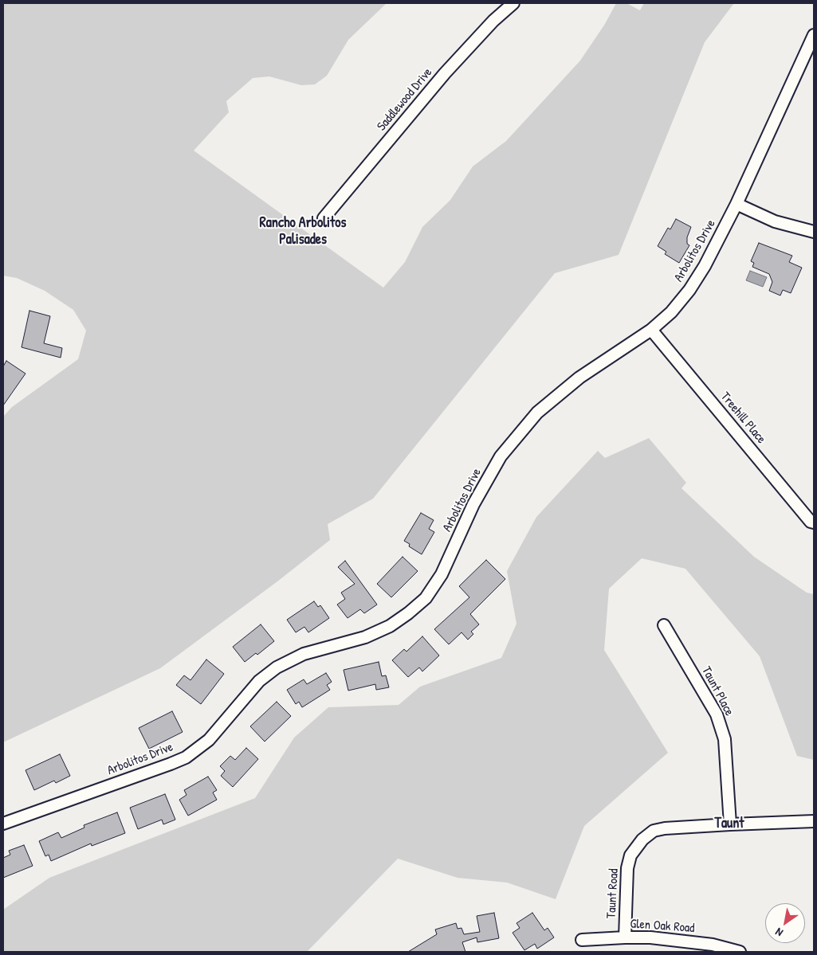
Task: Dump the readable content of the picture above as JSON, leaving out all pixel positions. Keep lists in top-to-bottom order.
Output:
{
  "streets": {
    "street": [
      "Saddlewood Drive",
      "Arbolitos Drive",
      "Treehill Place",
      "Taunt Place",
      "Taunt Road",
      "Glen Oak Road"
    ]
  },
  "crossings": [
    ["Arbolitos Drive", "Treehill Place"],
    ["Taunt Place", "Taunt Road"],
    ["Taunt Road", "Glen Oak Road"]
  ],
  "districts": ["Rancho Arbolitos Palisades", "Taunt"],
  "north": "bottom left"
}
